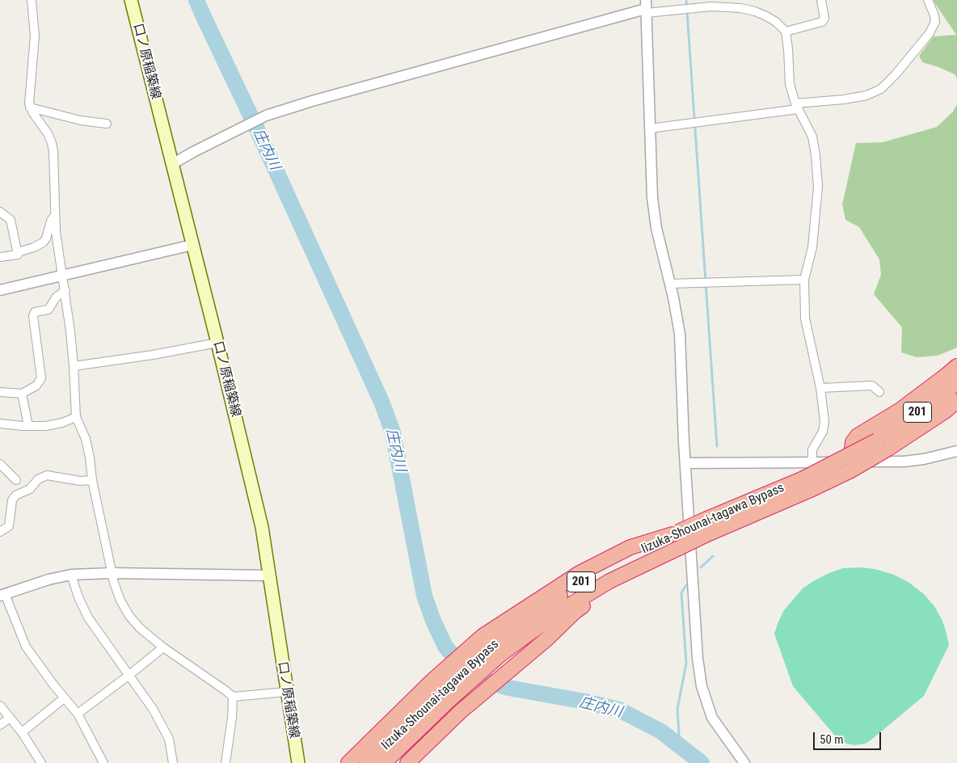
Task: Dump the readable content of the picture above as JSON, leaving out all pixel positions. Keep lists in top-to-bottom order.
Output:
{
  "streets": {
    "highway": ["201", "Iizuka-Shounai-tagawa Bypass"],
    "main road": ["口ノ原稲築線"]
  },
  "water": ["庄内川"],
  "scale_bar": "50 m"
}
